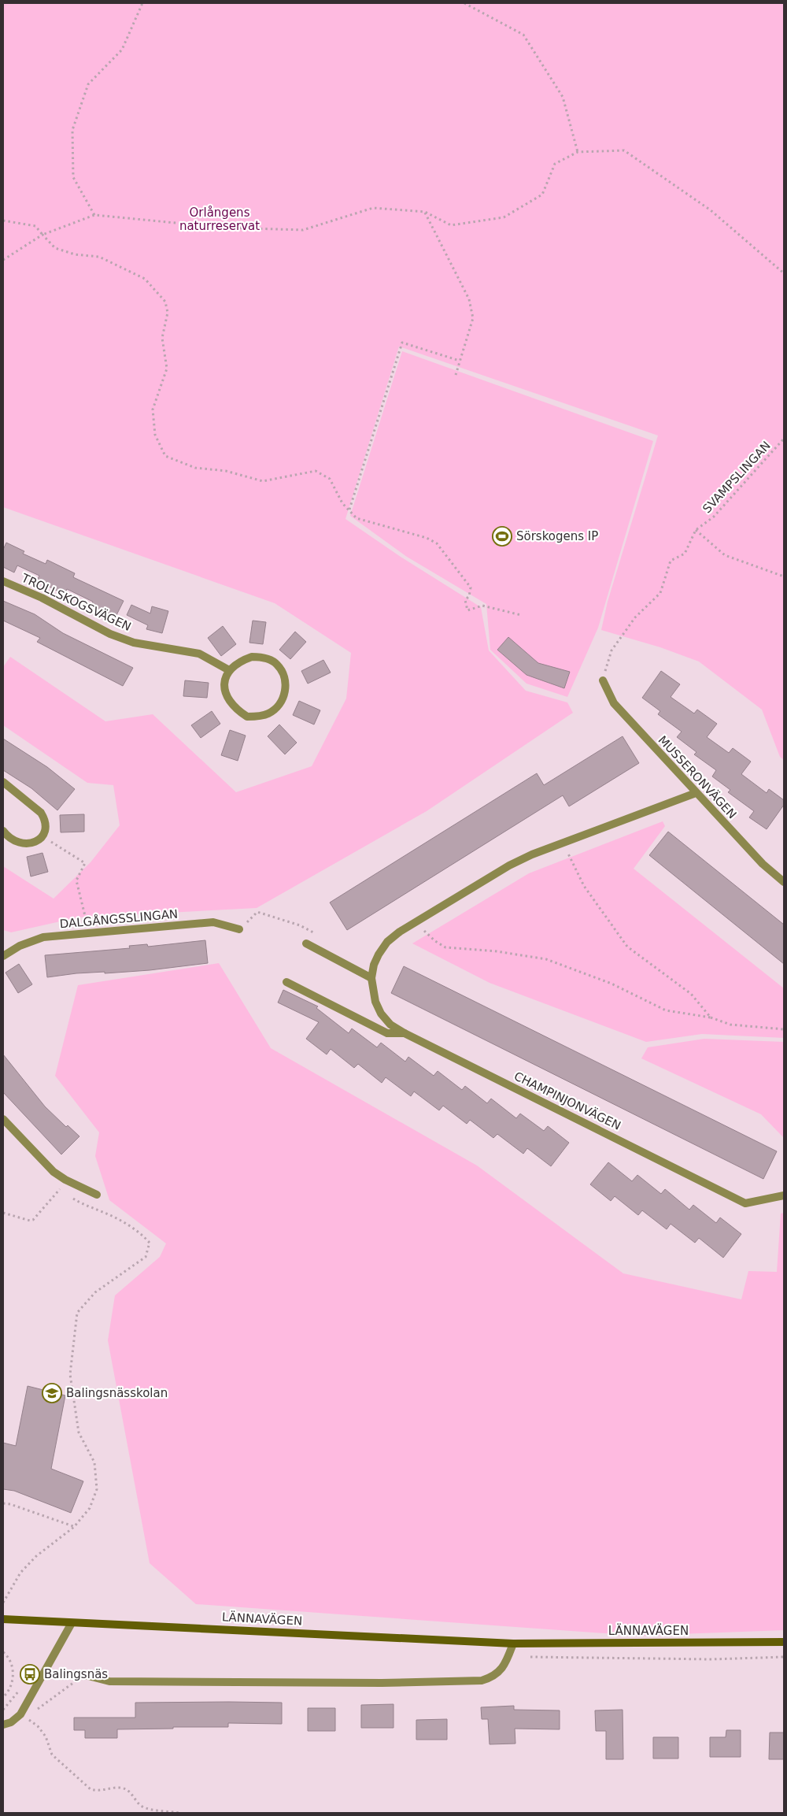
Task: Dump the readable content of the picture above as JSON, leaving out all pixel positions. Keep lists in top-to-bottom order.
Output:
{
  "streets": {
    "main road": ["LÄNNAVÄGEN"],
    "street": [
      "TROLLSKOGSVÄGEN",
      "MUSSERONVÄGEN",
      "DALGÅNGSSLINGAN",
      "CHAMPINJONVÄGEN"
    ],
    "path": ["SVAMPSLINGAN"]
  },
  "crossings": [
    ["SVAMPSLINGAN", "MUSSERONVÄGEN"],
    ["MUSSERONVÄGEN", "CHAMPINJONVÄGEN"]
  ],
  "parks": ["Orlångens naturreservat"],
  "places": {
    "sports": ["Sörskogens IP"],
    "school or university": ["Balingsnässkolan"],
    "bus stop": ["Balingsnäs"]
  }
}
